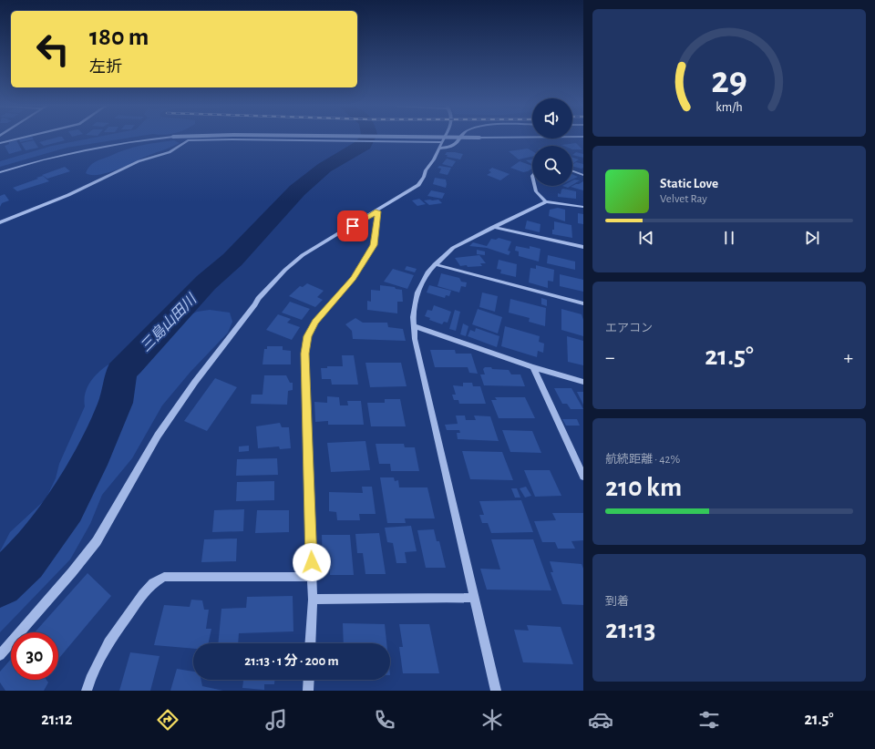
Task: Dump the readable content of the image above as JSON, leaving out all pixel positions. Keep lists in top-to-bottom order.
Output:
{
  "water": ["三島山田川"],
  "page": {
    "turn": ["180 m", "左折"],
    "song": ["Static Love", "Velvet Ray"],
    "tile": [
      "エアコン",
      ["航続距離 · 42%", "210 km"],
      ["到着", "21:13"]
    ],
    "heat": ["−", "21.5°", "+"],
    "limit": "30",
    "trip": "21:13 · 1 分 · 200 m",
    "tabs": ["21:12", "21.5°"],
    "gauge": ["29", "km/h"]
  }
}
